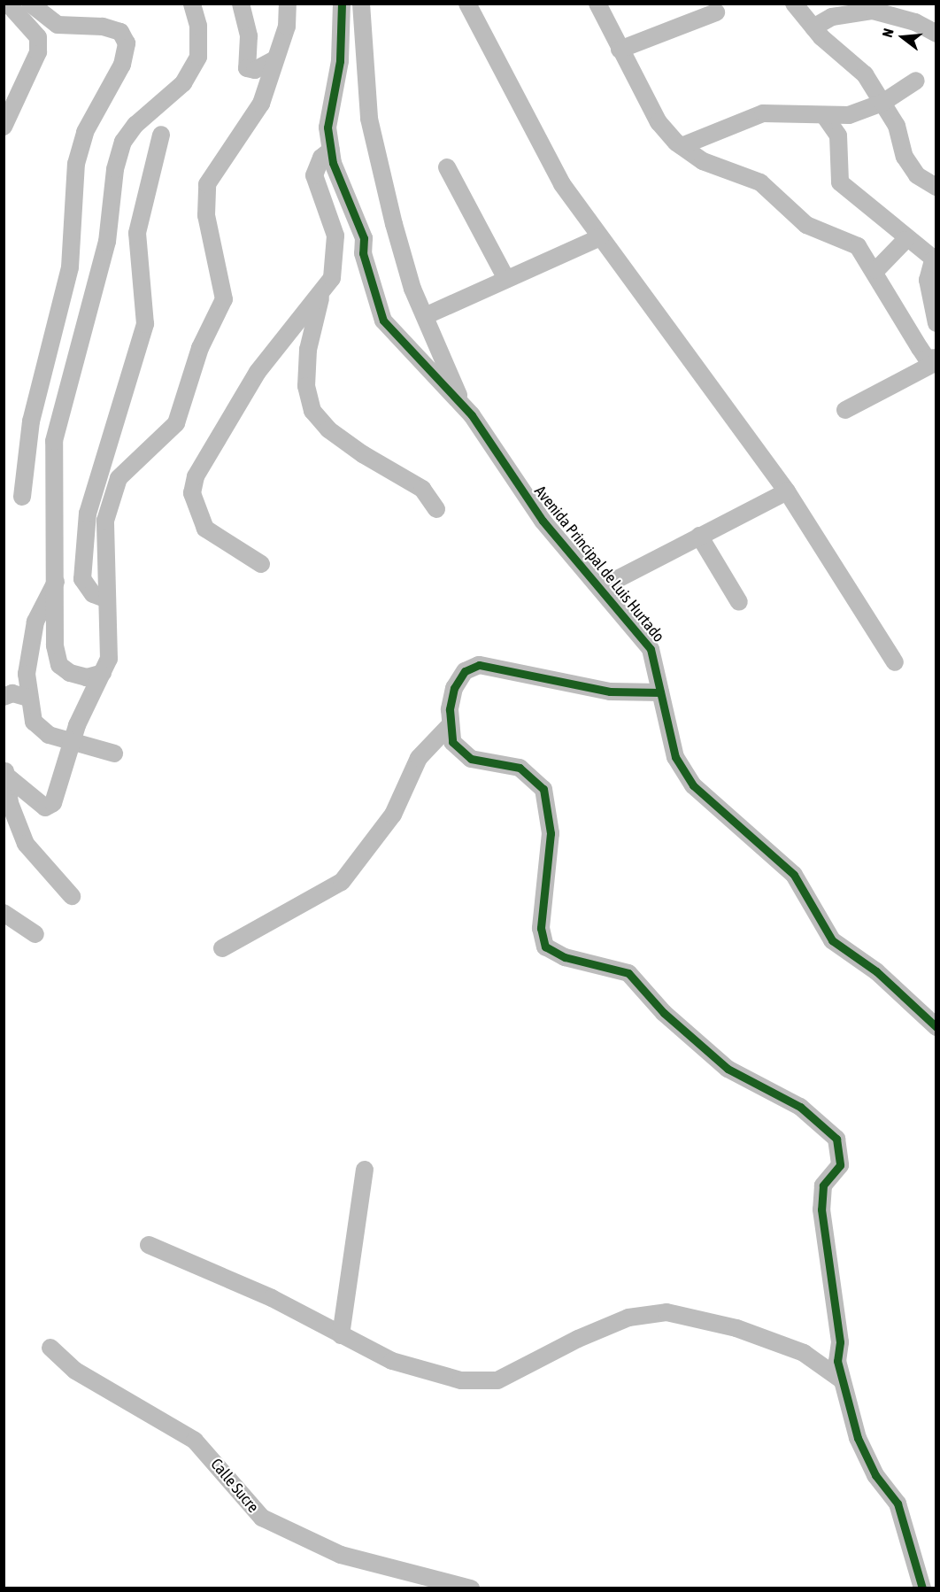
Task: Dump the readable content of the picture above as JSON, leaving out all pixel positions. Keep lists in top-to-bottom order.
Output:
{
  "streets": {
    "street": ["Avenida Principal de Luis Hurtado", "Calle Sucre"]
  },
  "north": "left"
}
